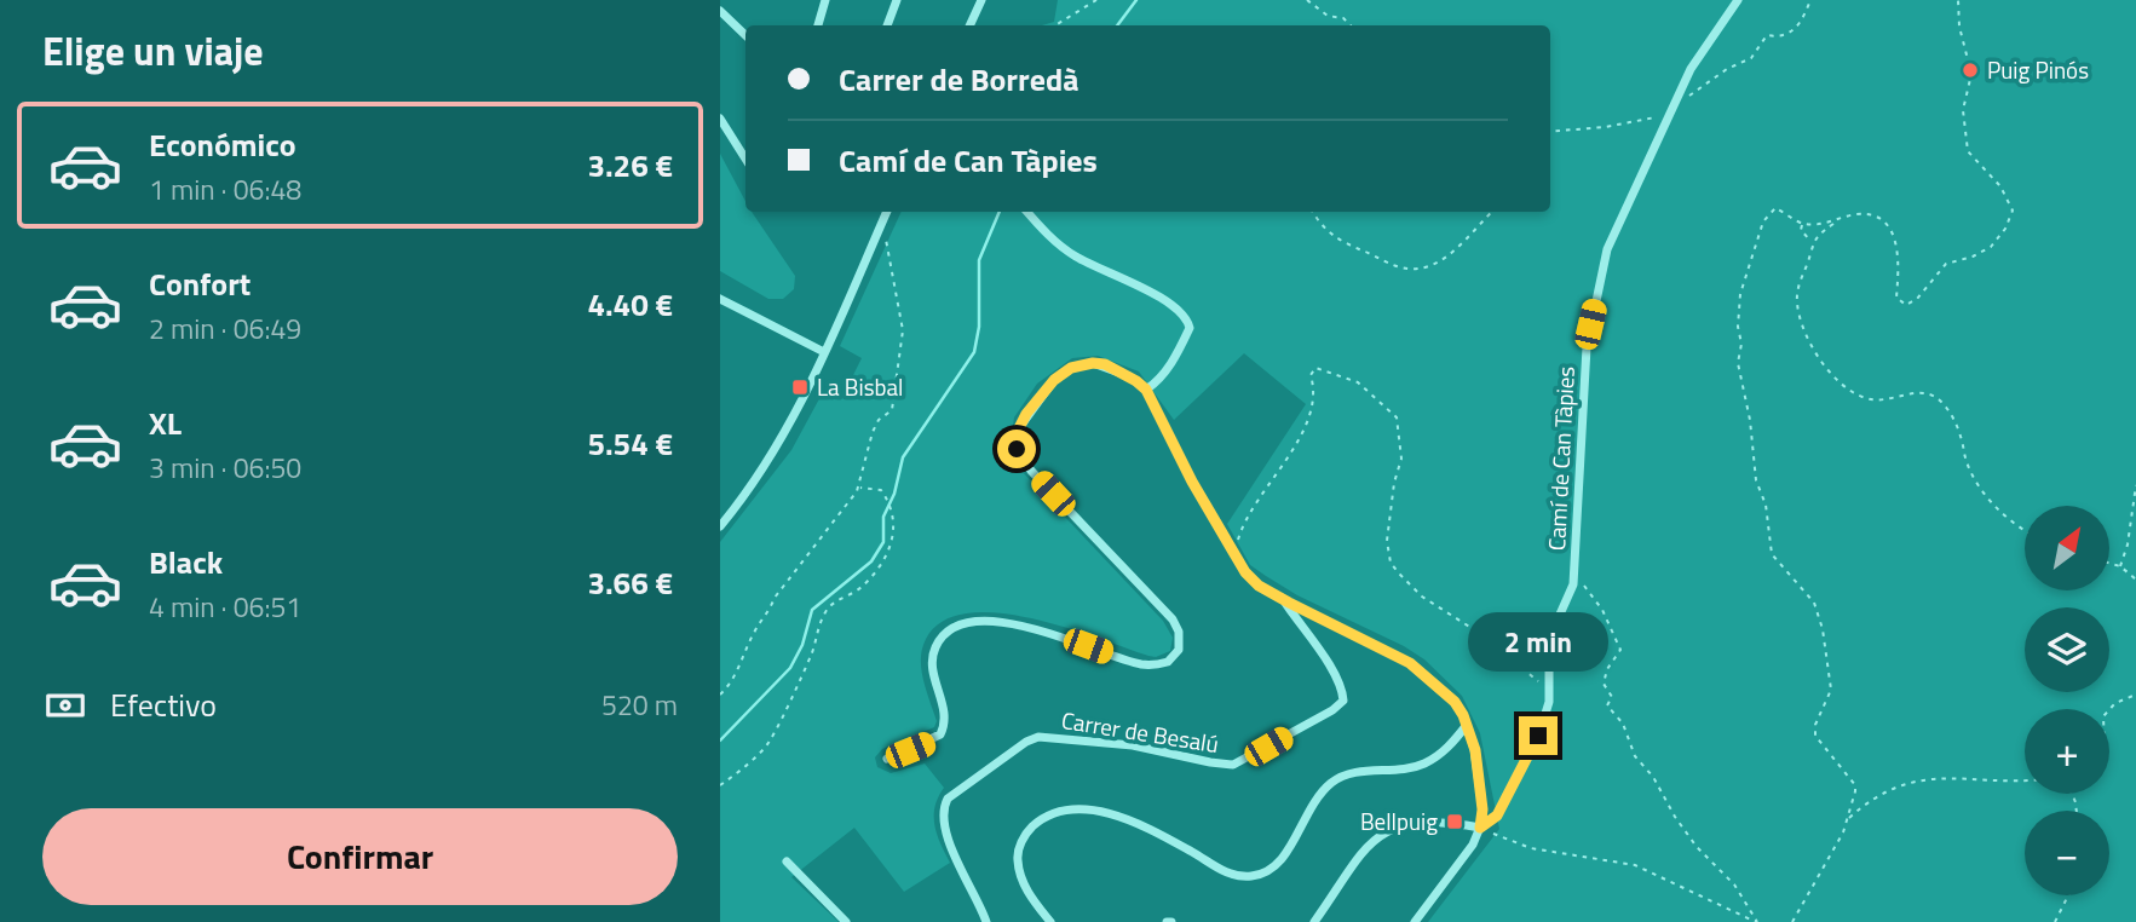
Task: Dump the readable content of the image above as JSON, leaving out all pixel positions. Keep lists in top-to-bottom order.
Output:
{
  "streets": {
    "street": ["Camí de Can Tàpies", "Carrer de Besalú"]
  },
  "places": {
    "other": ["Puig Pinós"],
    "transit": ["La Bisbal", "Bellpuig"]
  },
  "north": "top right",
  "page": {
    "heading": "Elige un viaje",
    "banner": ["Carrer de Borredà", "Camí de Can Tàpies"],
    "list": [
      {
        "name": "Económico",
        "note": "1 min · 06:48",
        "value": "3.26 €"
      },
      {
        "name": "Confort",
        "note": "2 min · 06:49",
        "value": "4.40 €"
      },
      {
        "name": "XL",
        "note": "3 min · 06:50",
        "value": "5.54 €"
      },
      {
        "name": "Black",
        "note": "4 min · 06:51",
        "value": "3.66 €"
      }
    ],
    "map_buttons": ["+", "−"],
    "bubble": "2 min",
    "pay": ["Efectivo", "520 m"],
    "buttons": "Confirmar"
  }
}
